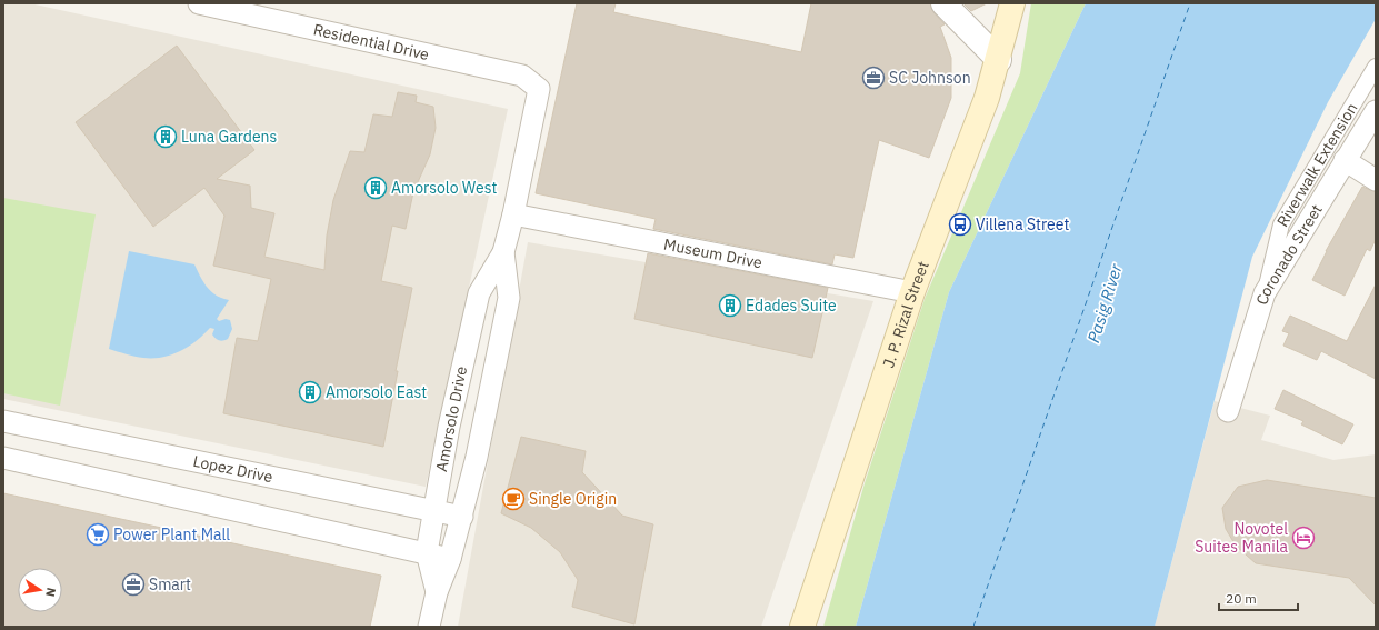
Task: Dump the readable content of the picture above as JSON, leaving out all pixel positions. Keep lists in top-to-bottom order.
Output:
{
  "streets": {
    "main road": ["J. P. Rizal Street"],
    "street": [
      "Residential Drive",
      "Riverwalk Extension",
      "Museum Drive",
      "Coronado Street",
      "Amorsolo Drive",
      "Lopez Drive"
    ]
  },
  "crossings": [
    ["Residential Drive", "Amorsolo Drive"],
    ["Riverwalk Extension", "Coronado Street"],
    ["Museum Drive", "J. P. Rizal Street"],
    ["Museum Drive", "Amorsolo Drive"],
    ["Amorsolo Drive", "Lopez Drive"]
  ],
  "water": ["Pasig River"],
  "places": {
    "office": ["SC Johnson", "Smart"],
    "building": [
      "Luna Gardens",
      "Amorsolo West",
      "Edades Suite",
      "Amorsolo East"
    ],
    "bus stop": ["Villena Street"],
    "cafe": ["Single Origin"],
    "supermarket": ["Power Plant Mall"],
    "hotel": ["Novotel Suites Manila"]
  },
  "scale_bar": "20 m",
  "north": "right"
}
